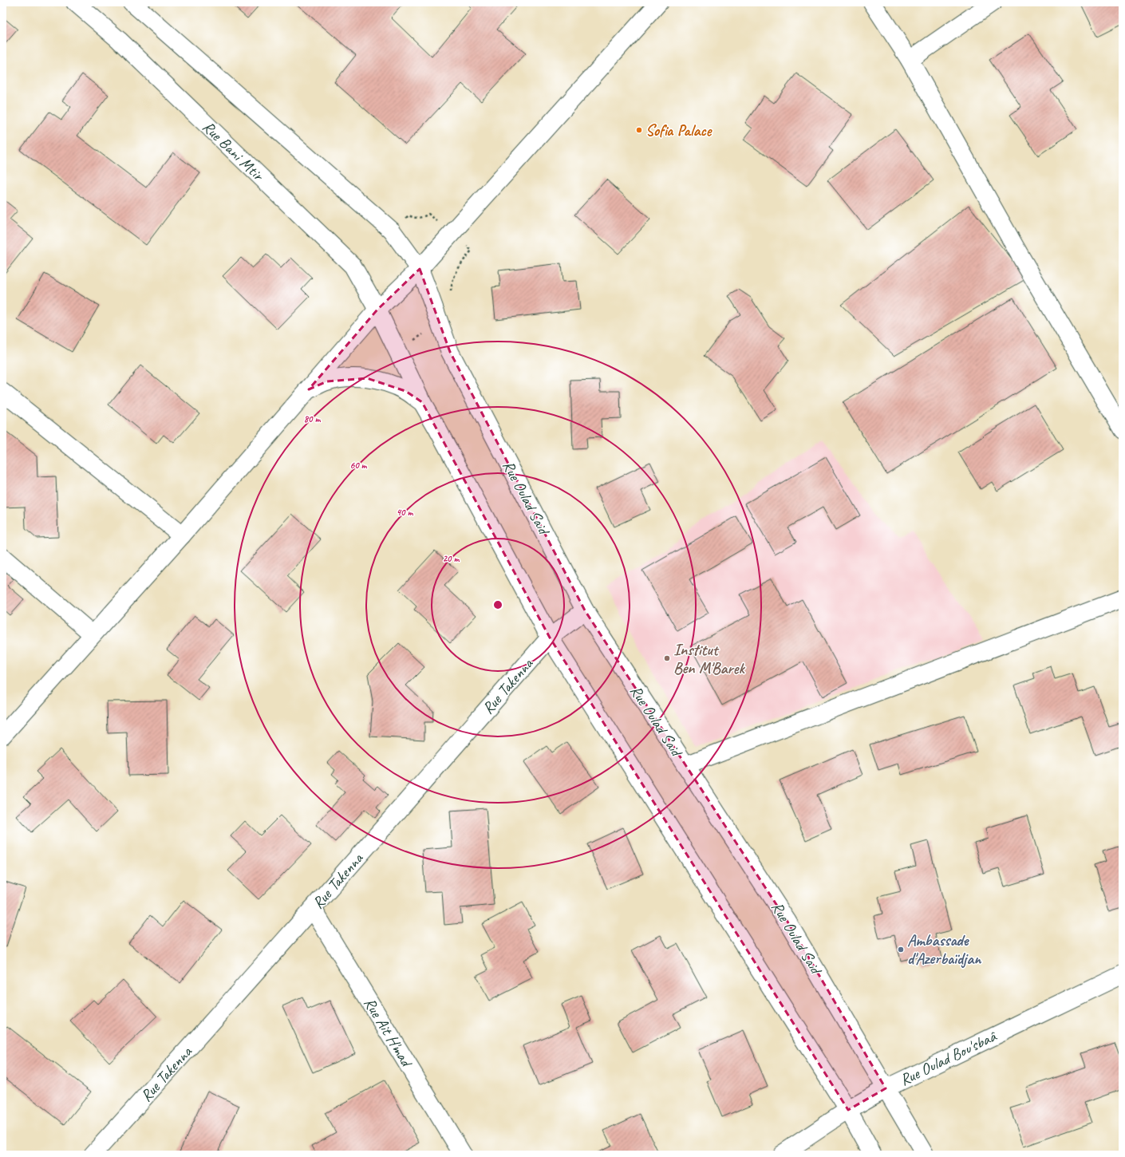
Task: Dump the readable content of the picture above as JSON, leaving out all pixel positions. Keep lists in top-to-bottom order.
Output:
{
  "streets": {
    "street": [
      "Rue Bani Mtir",
      "Rue Oulad Said",
      "Rue Takenna",
      "Rue Ait H'mad",
      "Rue Oulad Bou'sbaâ"
    ]
  },
  "crossings": [
    ["Rue Oulad Said", "Rue Takenna"],
    ["Rue Oulad Said", "Rue Oulad Bou'sbaâ"],
    ["Rue Takenna", "Rue Ait H'mad"]
  ],
  "places": ["Sofia Palace", "Institut Ben M'Barek", "Ambassade d'Azerbaïdjan"],
  "rings": [
    "80 m",
    "60 m",
    "40 m",
    "20 m"
  ]
}
